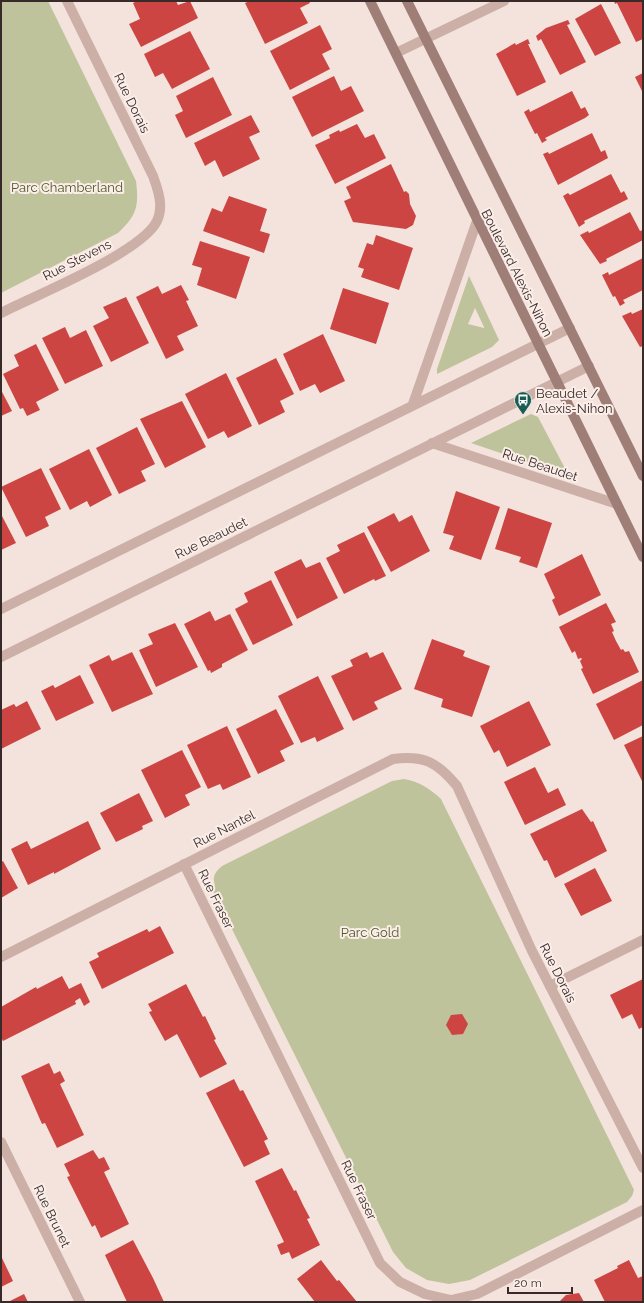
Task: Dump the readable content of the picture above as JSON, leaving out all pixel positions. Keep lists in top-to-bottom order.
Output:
{
  "streets": {
    "street": [
      "Rue Dorais",
      "Rue Stevens",
      "Boulevard Alexis-Nihon",
      "Rue Beaudet",
      "Rue Nantel",
      "Rue Fraser",
      "Rue Brunet"
    ]
  },
  "crossings": [
    ["Rue Dorais", "Rue Stevens"],
    ["Rue Dorais", "Rue Nantel"],
    ["Boulevard Alexis-Nihon", "Rue Beaudet"],
    ["Rue Nantel", "Rue Fraser"]
  ],
  "parks": ["Parc Chamberland", "Parc Gold"],
  "places": {
    "bus stop": ["Beaudet / Alexis-Nihon"]
  },
  "scale_bar": "20 m"
}
